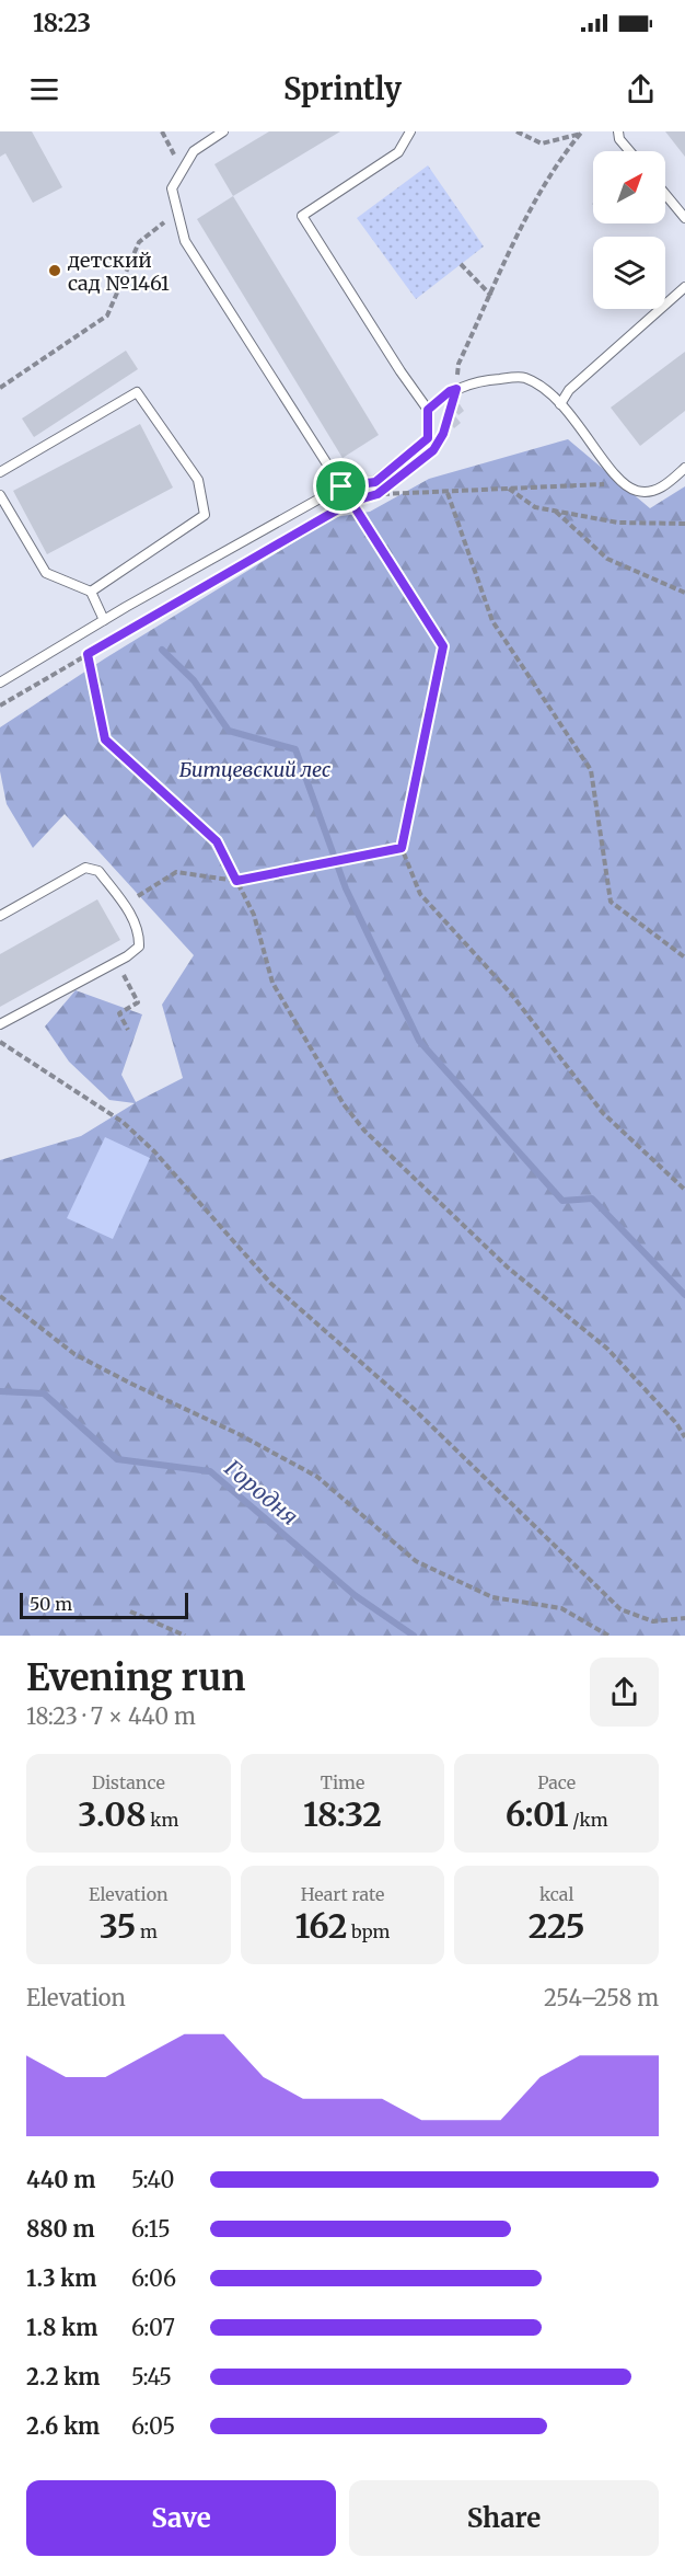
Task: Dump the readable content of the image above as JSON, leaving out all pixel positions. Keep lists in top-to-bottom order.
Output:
{
  "water": ["Городня"],
  "parks": ["Битцевский лес"],
  "places": ["детский сад №1461"],
  "scale_bar": "50 m",
  "north": "top right",
  "page": {
    "status": "18:23",
    "header": "Sprintly",
    "scale": "50 m",
    "heading": ["Evening run", "18:23 · 7 × 440 m"],
    "stats": [
      ["Distance", "3.08 km"],
      ["Time", "18:32"],
      ["Pace", "6:01 /km"],
      ["Elevation", "35 m"],
      ["Heart rate", "162 bpm"],
      ["kcal", "225"]
    ],
    "chart": ["Elevation", "254–258 m"],
    "list": [
      {
        "name": "440 m",
        "note": "5:40"
      },
      {
        "name": "880 m",
        "note": "6:15"
      },
      {
        "name": "1.3 km",
        "note": "6:06"
      },
      {
        "name": "1.8 km",
        "note": "6:07"
      },
      {
        "name": "2.2 km",
        "note": "5:45"
      },
      {
        "name": "2.6 km",
        "note": "6:05"
      }
    ],
    "buttons": ["Save", "Share"]
  }
}
